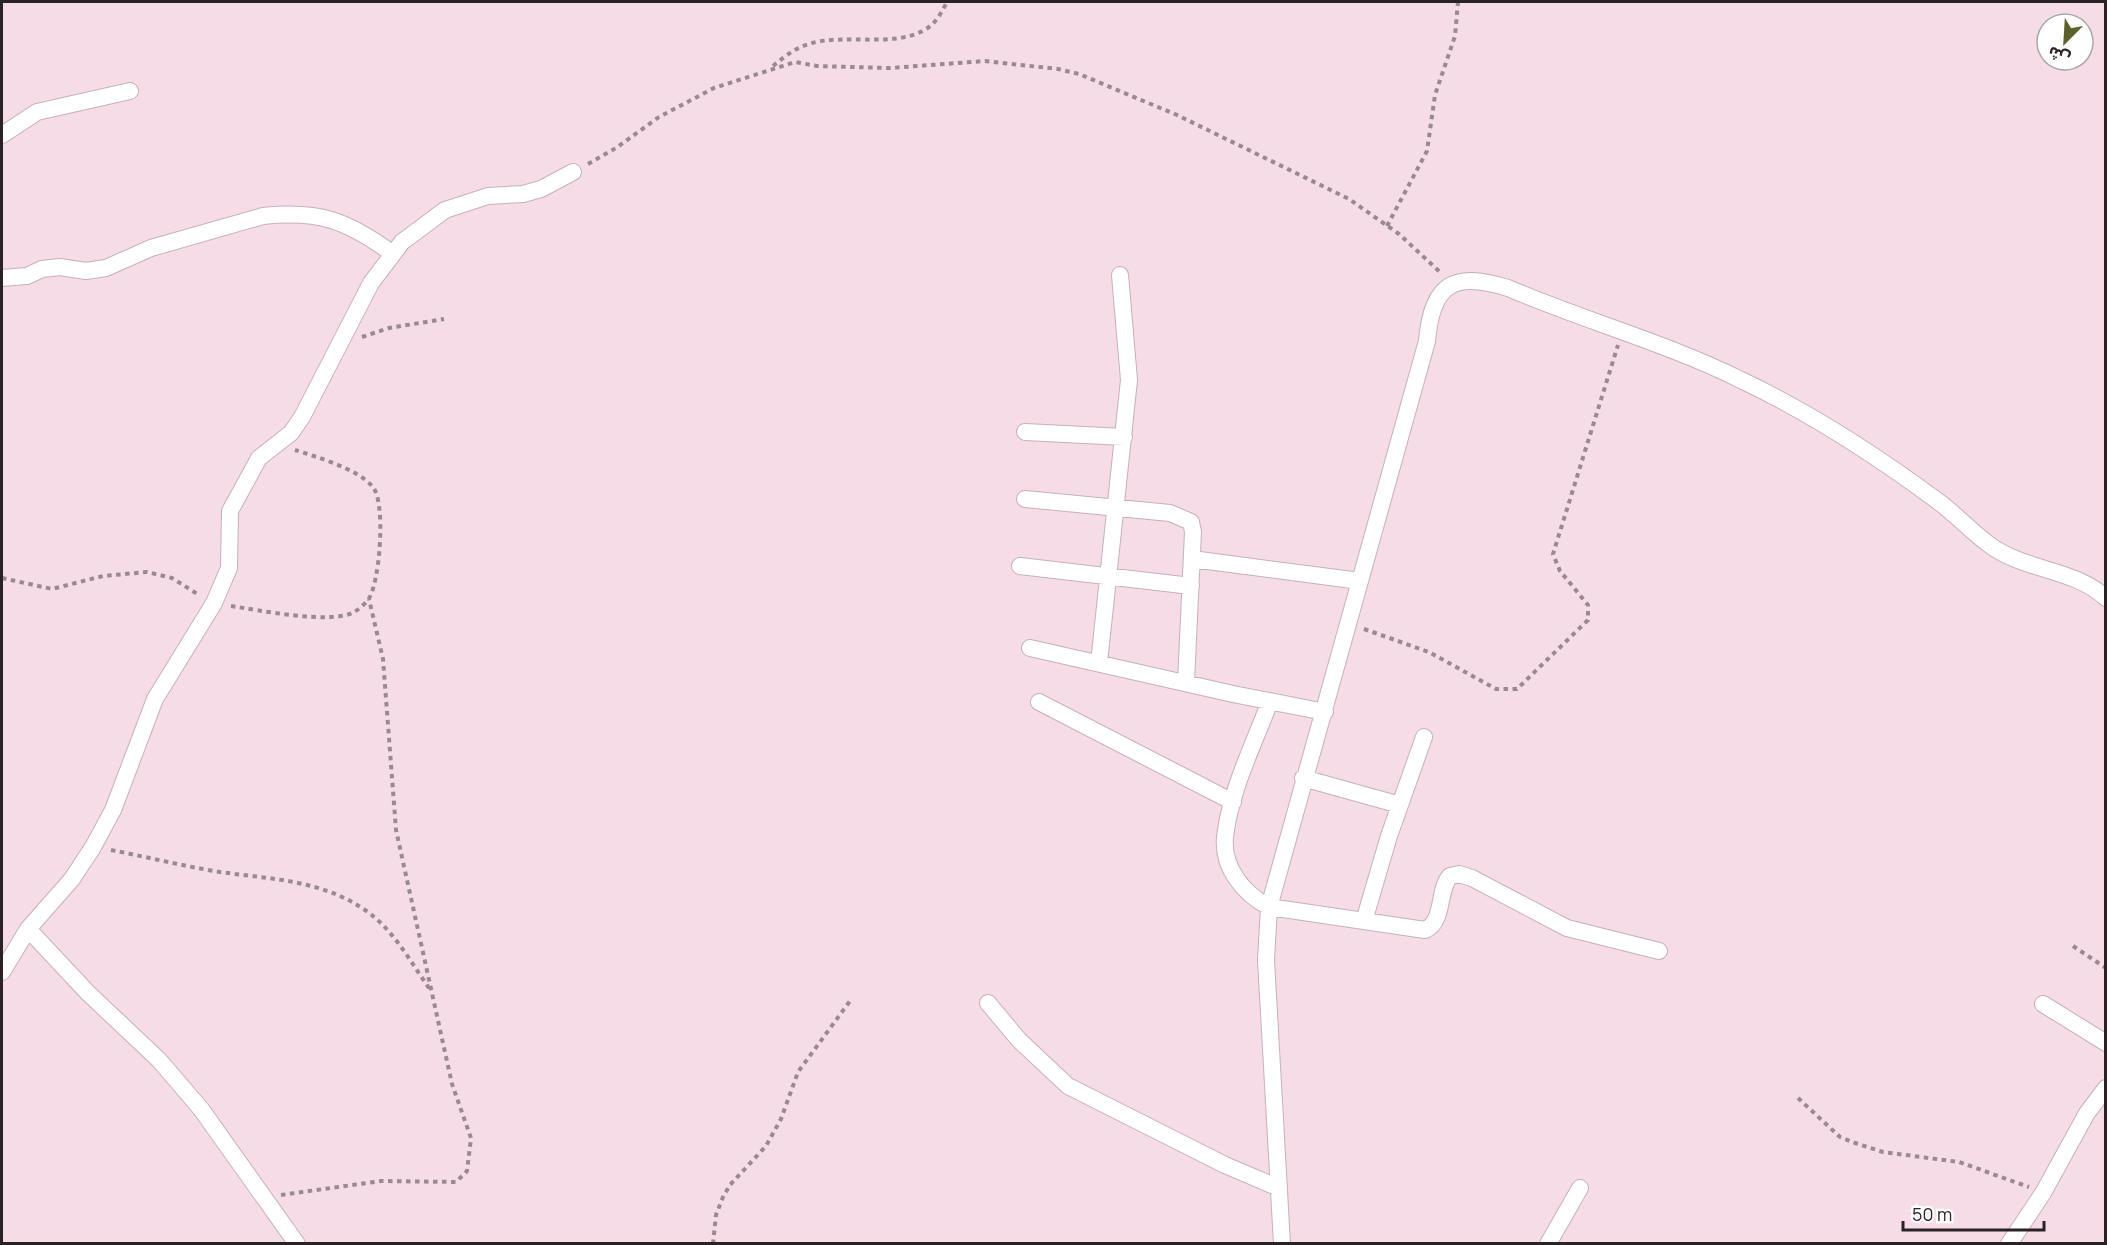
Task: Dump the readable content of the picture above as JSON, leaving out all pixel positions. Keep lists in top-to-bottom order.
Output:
{
  "scale_bar": "50 m",
  "north": "bottom left"
}
